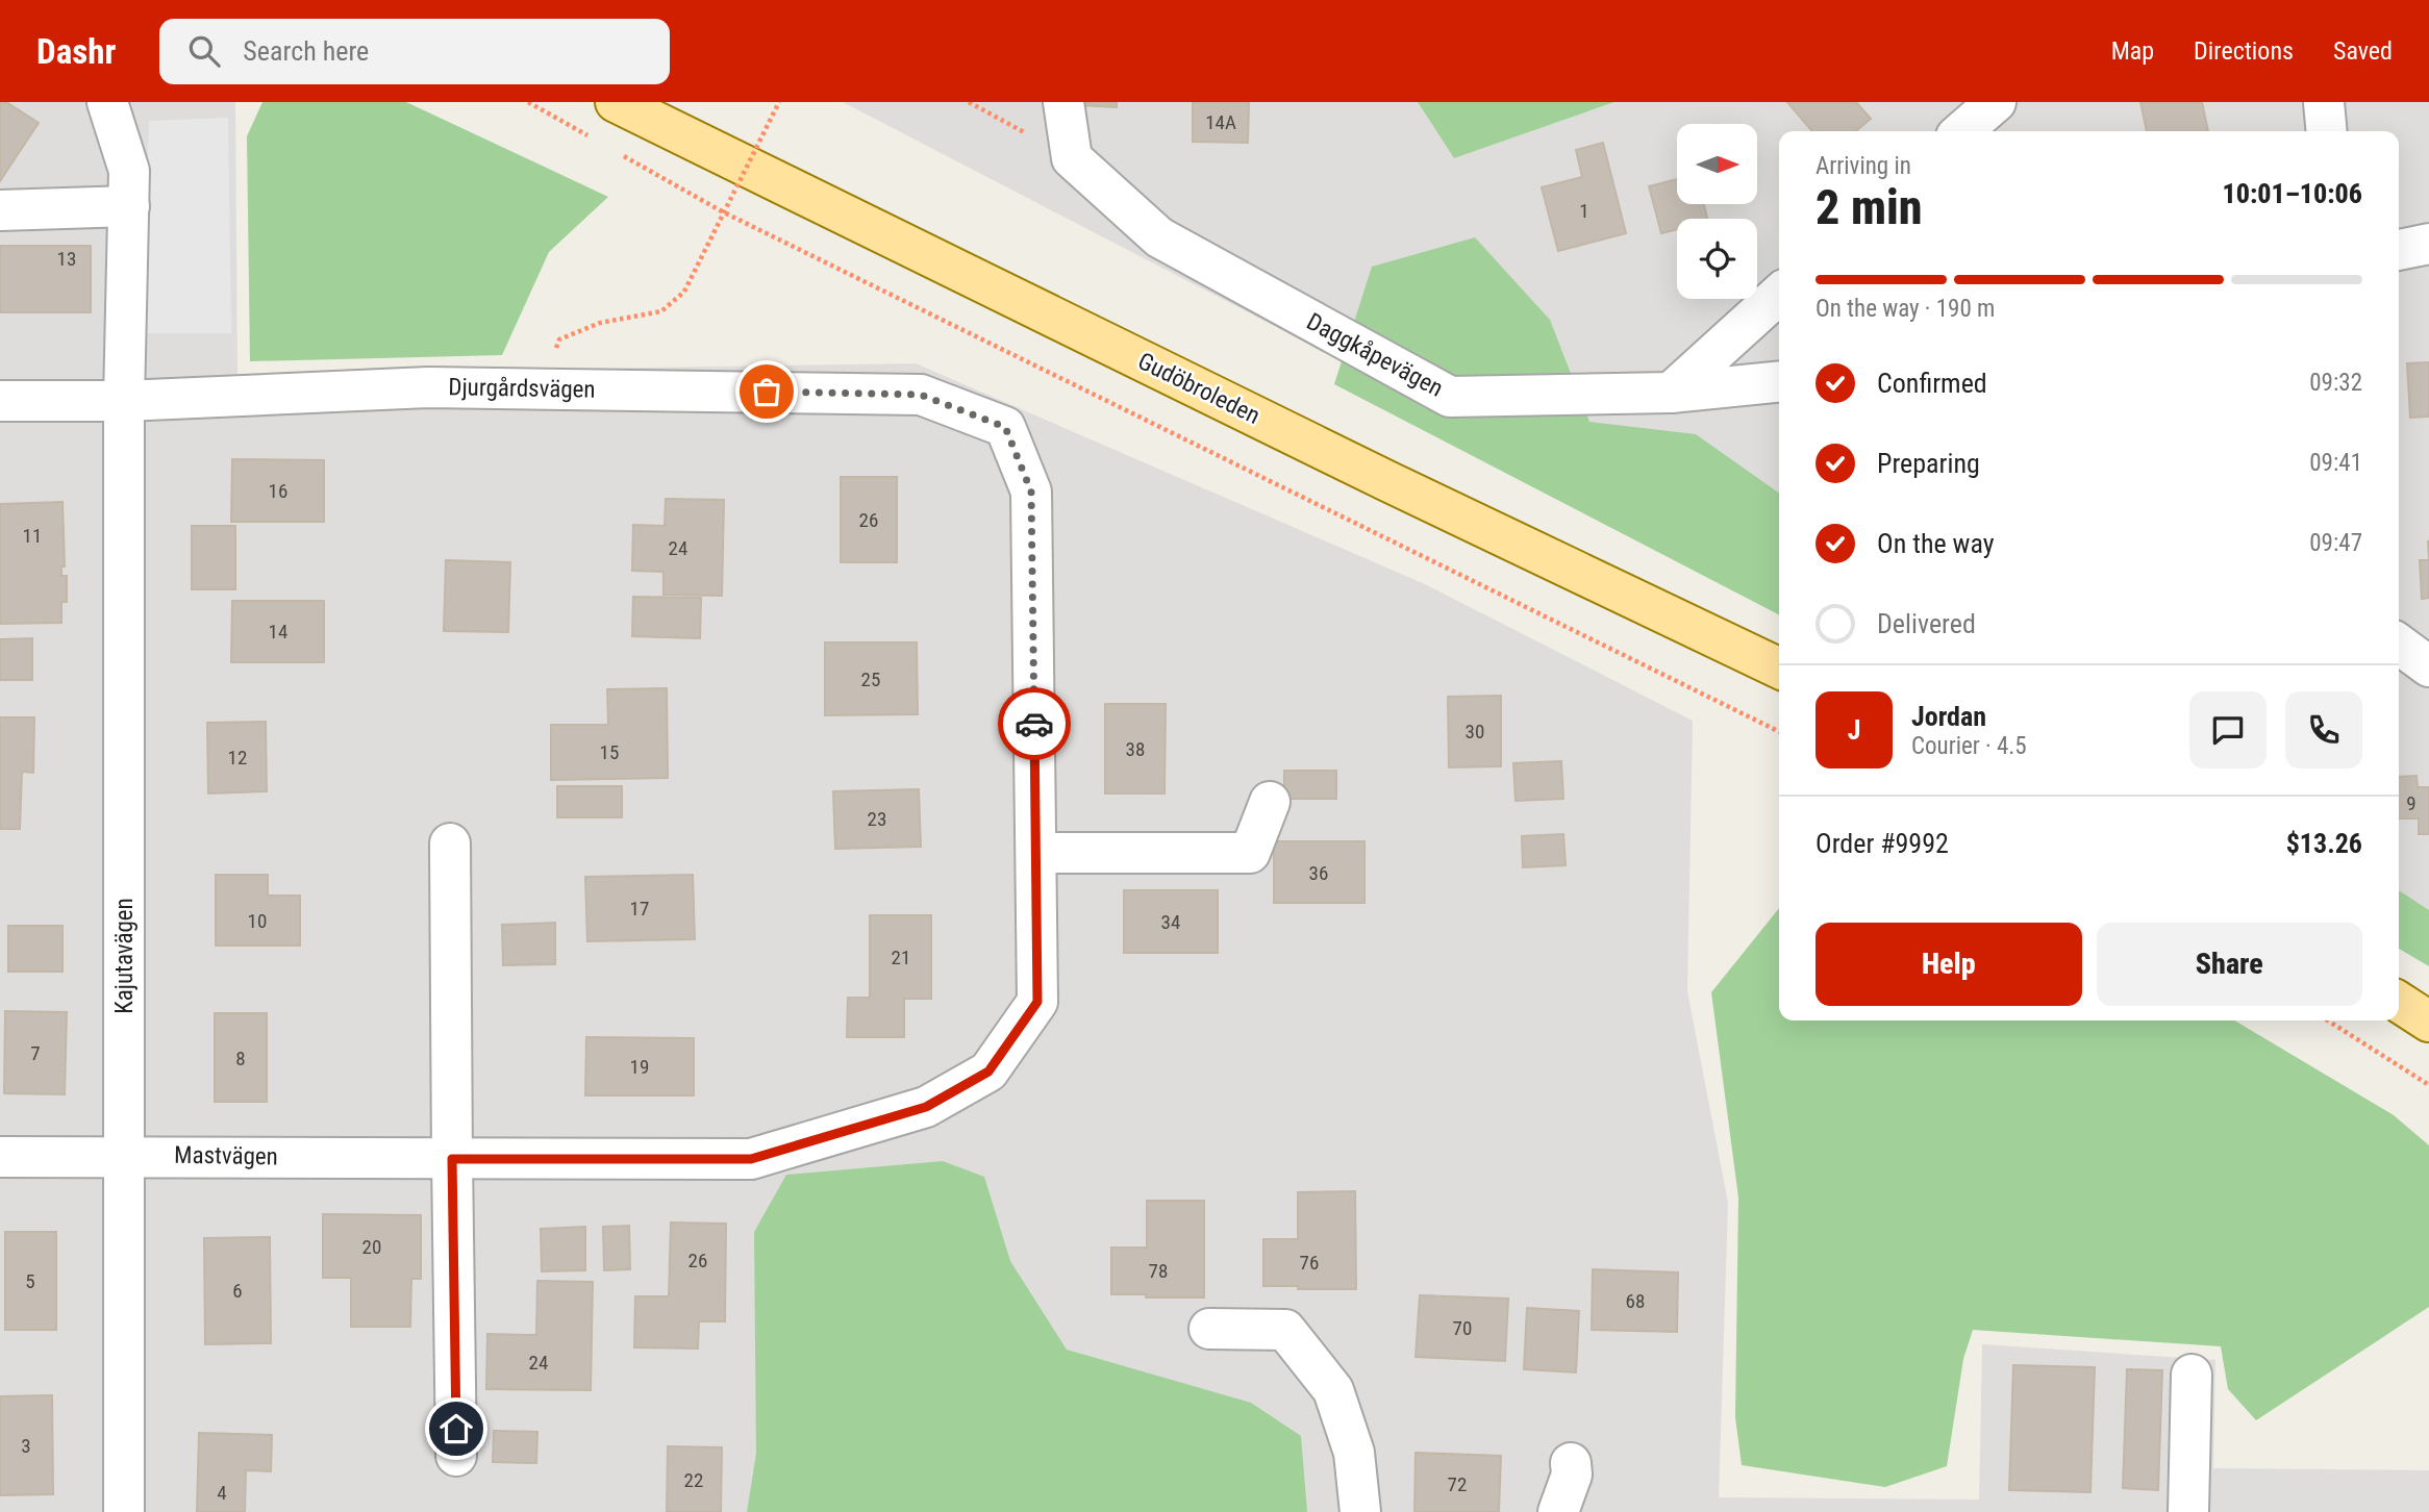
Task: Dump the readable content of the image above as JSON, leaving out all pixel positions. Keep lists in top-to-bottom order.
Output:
{
  "streets": {
    "main road": ["Gudöbroleden"],
    "street": [
      "Daggkåpevägen",
      "Djurgårdsvägen",
      "Kajutavägen",
      "Mastvägen"
    ]
  },
  "crossings": [
    ["Djurgårdsvägen", "Kajutavägen"],
    ["Djurgårdsvägen", "Mastvägen"],
    ["Kajutavägen", "Mastvägen"]
  ],
  "house_numbers": [
    "14A",
    "1",
    "13",
    "16",
    "26",
    "11",
    "24",
    "14",
    "25",
    "30",
    "38",
    "15",
    "12",
    "9",
    "23",
    "36",
    "17",
    "10",
    "34",
    "21",
    "7",
    "8",
    "19",
    "20",
    "26",
    "76",
    "78",
    "5",
    "6",
    "68",
    "70",
    "24",
    "3",
    "22",
    "72",
    "4"
  ],
  "north": "right",
  "page": {
    "header": "Dashr",
    "search": "Search here",
    "nav": ["Map", "Directions", "Saved"],
    "heading": ["2 min", "Arriving in", "10:01–10:06"],
    "panel": [
      "Jordan",
      "Courier · 4.5",
      "Order #9992",
      "$13.26"
    ],
    "bar": "On the way · 190 m",
    "list": [
      ["Confirmed", "09:32"],
      ["Preparing", "09:41"],
      ["On the way", "09:47"],
      "Delivered"
    ],
    "round": "J",
    "buttons": ["Help", "Share"]
  }
}
